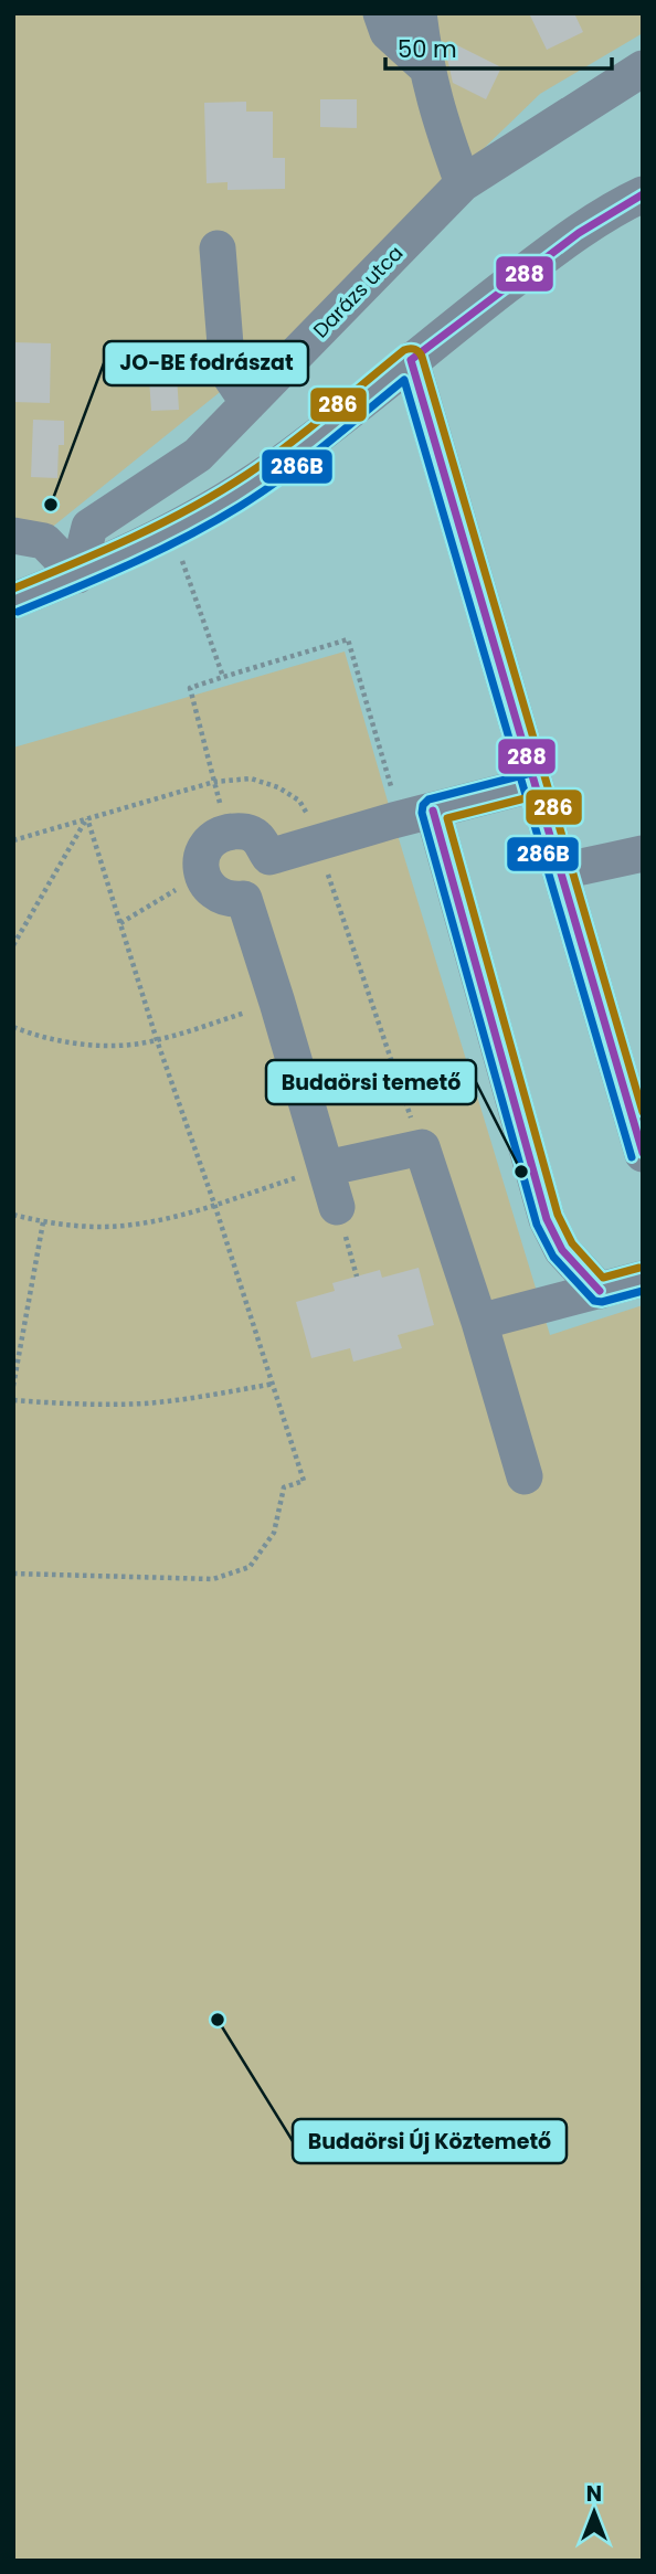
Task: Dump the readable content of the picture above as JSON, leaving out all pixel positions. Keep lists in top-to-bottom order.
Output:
{
  "streets": {
    "street": ["Darázs utca"]
  },
  "places": ["JO-BE fodrászat", "Budaörsi temető", "Budaörsi Új Köztemető"],
  "lines": ["transit line 288", "transit line 286", "transit line 286B"],
  "scale_bar": "50 m",
  "north": "top"
}
